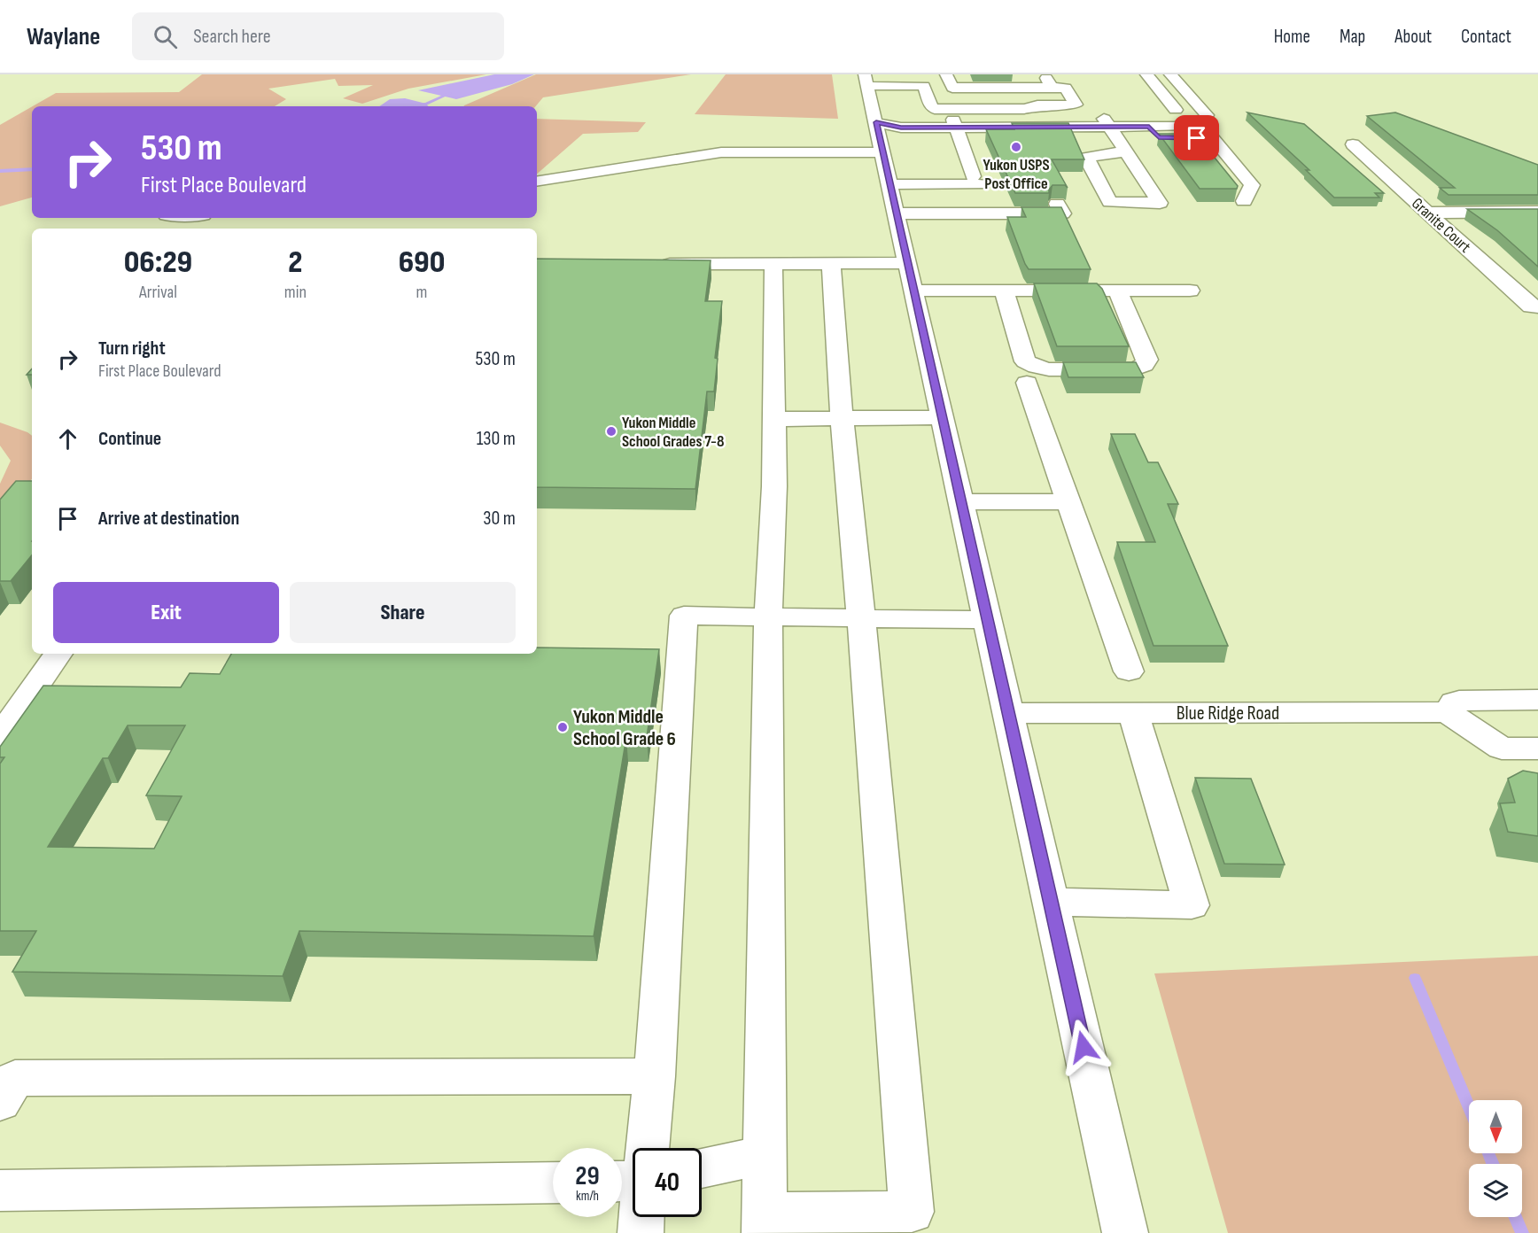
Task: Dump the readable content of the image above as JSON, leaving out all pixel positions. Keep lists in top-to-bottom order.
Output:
{
  "streets": {
    "street": ["Granite Court", "Blue Ridge Road"]
  },
  "places": ["Yukon USPS Post Office", "Yukon Middle School Grades 7-8", "Yukon Middle School Grade 6"],
  "north": "bottom",
  "page": {
    "header": "Waylane",
    "search": "Search here",
    "nav": [
      "Home",
      "Map",
      "About",
      "Contact"
    ],
    "turn": ["530 m", "First Place Boulevard"],
    "eta": [
      "06:29",
      "Arrival",
      "2",
      "min",
      "690",
      "m"
    ],
    "list": [
      {
        "name": "Turn right",
        "note": "First Place Boulevard",
        "value": "530 m"
      },
      {
        "name": "Continue",
        "value": "130 m"
      },
      {
        "name": "Arrive at destination",
        "value": "30 m"
      }
    ],
    "buttons": ["Exit", "Share"],
    "speed": "29 km/h",
    "limit": "40"
  }
}
